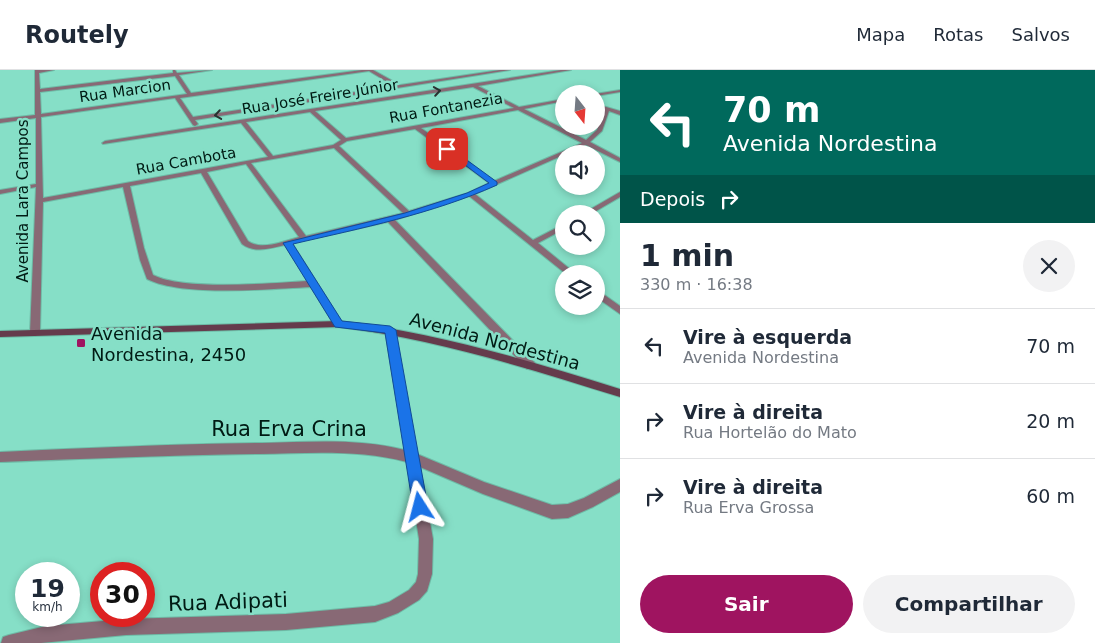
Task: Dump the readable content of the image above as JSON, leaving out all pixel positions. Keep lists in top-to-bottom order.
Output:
{
  "streets": {
    "main road": ["Avenida Nordestina"],
    "street": [
      "Rua Marcion",
      "Rua José Freire Júnior",
      "Rua Fontanezia",
      "Rua Cambota",
      "Avenida Lara Campos",
      "Rua Erva Crina",
      "Rua Adipati"
    ]
  },
  "crossings": [
    ["Rua Marcion", "Avenida Lara Campos"],
    ["Rua Fontanezia", "Rua Cambota"],
    ["Rua Cambota", "Avenida Lara Campos"],
    ["Avenida Lara Campos", "Avenida Nordestina"],
    ["Rua Erva Crina", "Rua Adipati"]
  ],
  "places": {
    "transit": ["Avenida Nordestina, 2450"]
  },
  "north": "bottom",
  "page": {
    "header": "Routely",
    "nav": ["Mapa", "Rotas", "Salvos"],
    "turn": ["70 m", "Avenida Nordestina"],
    "then": "Depois",
    "heading": ["1 min", "330 m · 16:38"],
    "list": [
      {
        "name": "Vire à esquerda",
        "note": "Avenida Nordestina",
        "value": "70 m"
      },
      {
        "name": "Vire à direita",
        "note": "Rua Hortelão do Mato",
        "value": "20 m"
      },
      {
        "name": "Vire à direita",
        "note": "Rua Erva Grossa",
        "value": "60 m"
      }
    ],
    "speed": "19 km/h",
    "limit": "30",
    "buttons": ["Sair", "Compartilhar"]
  }
}
